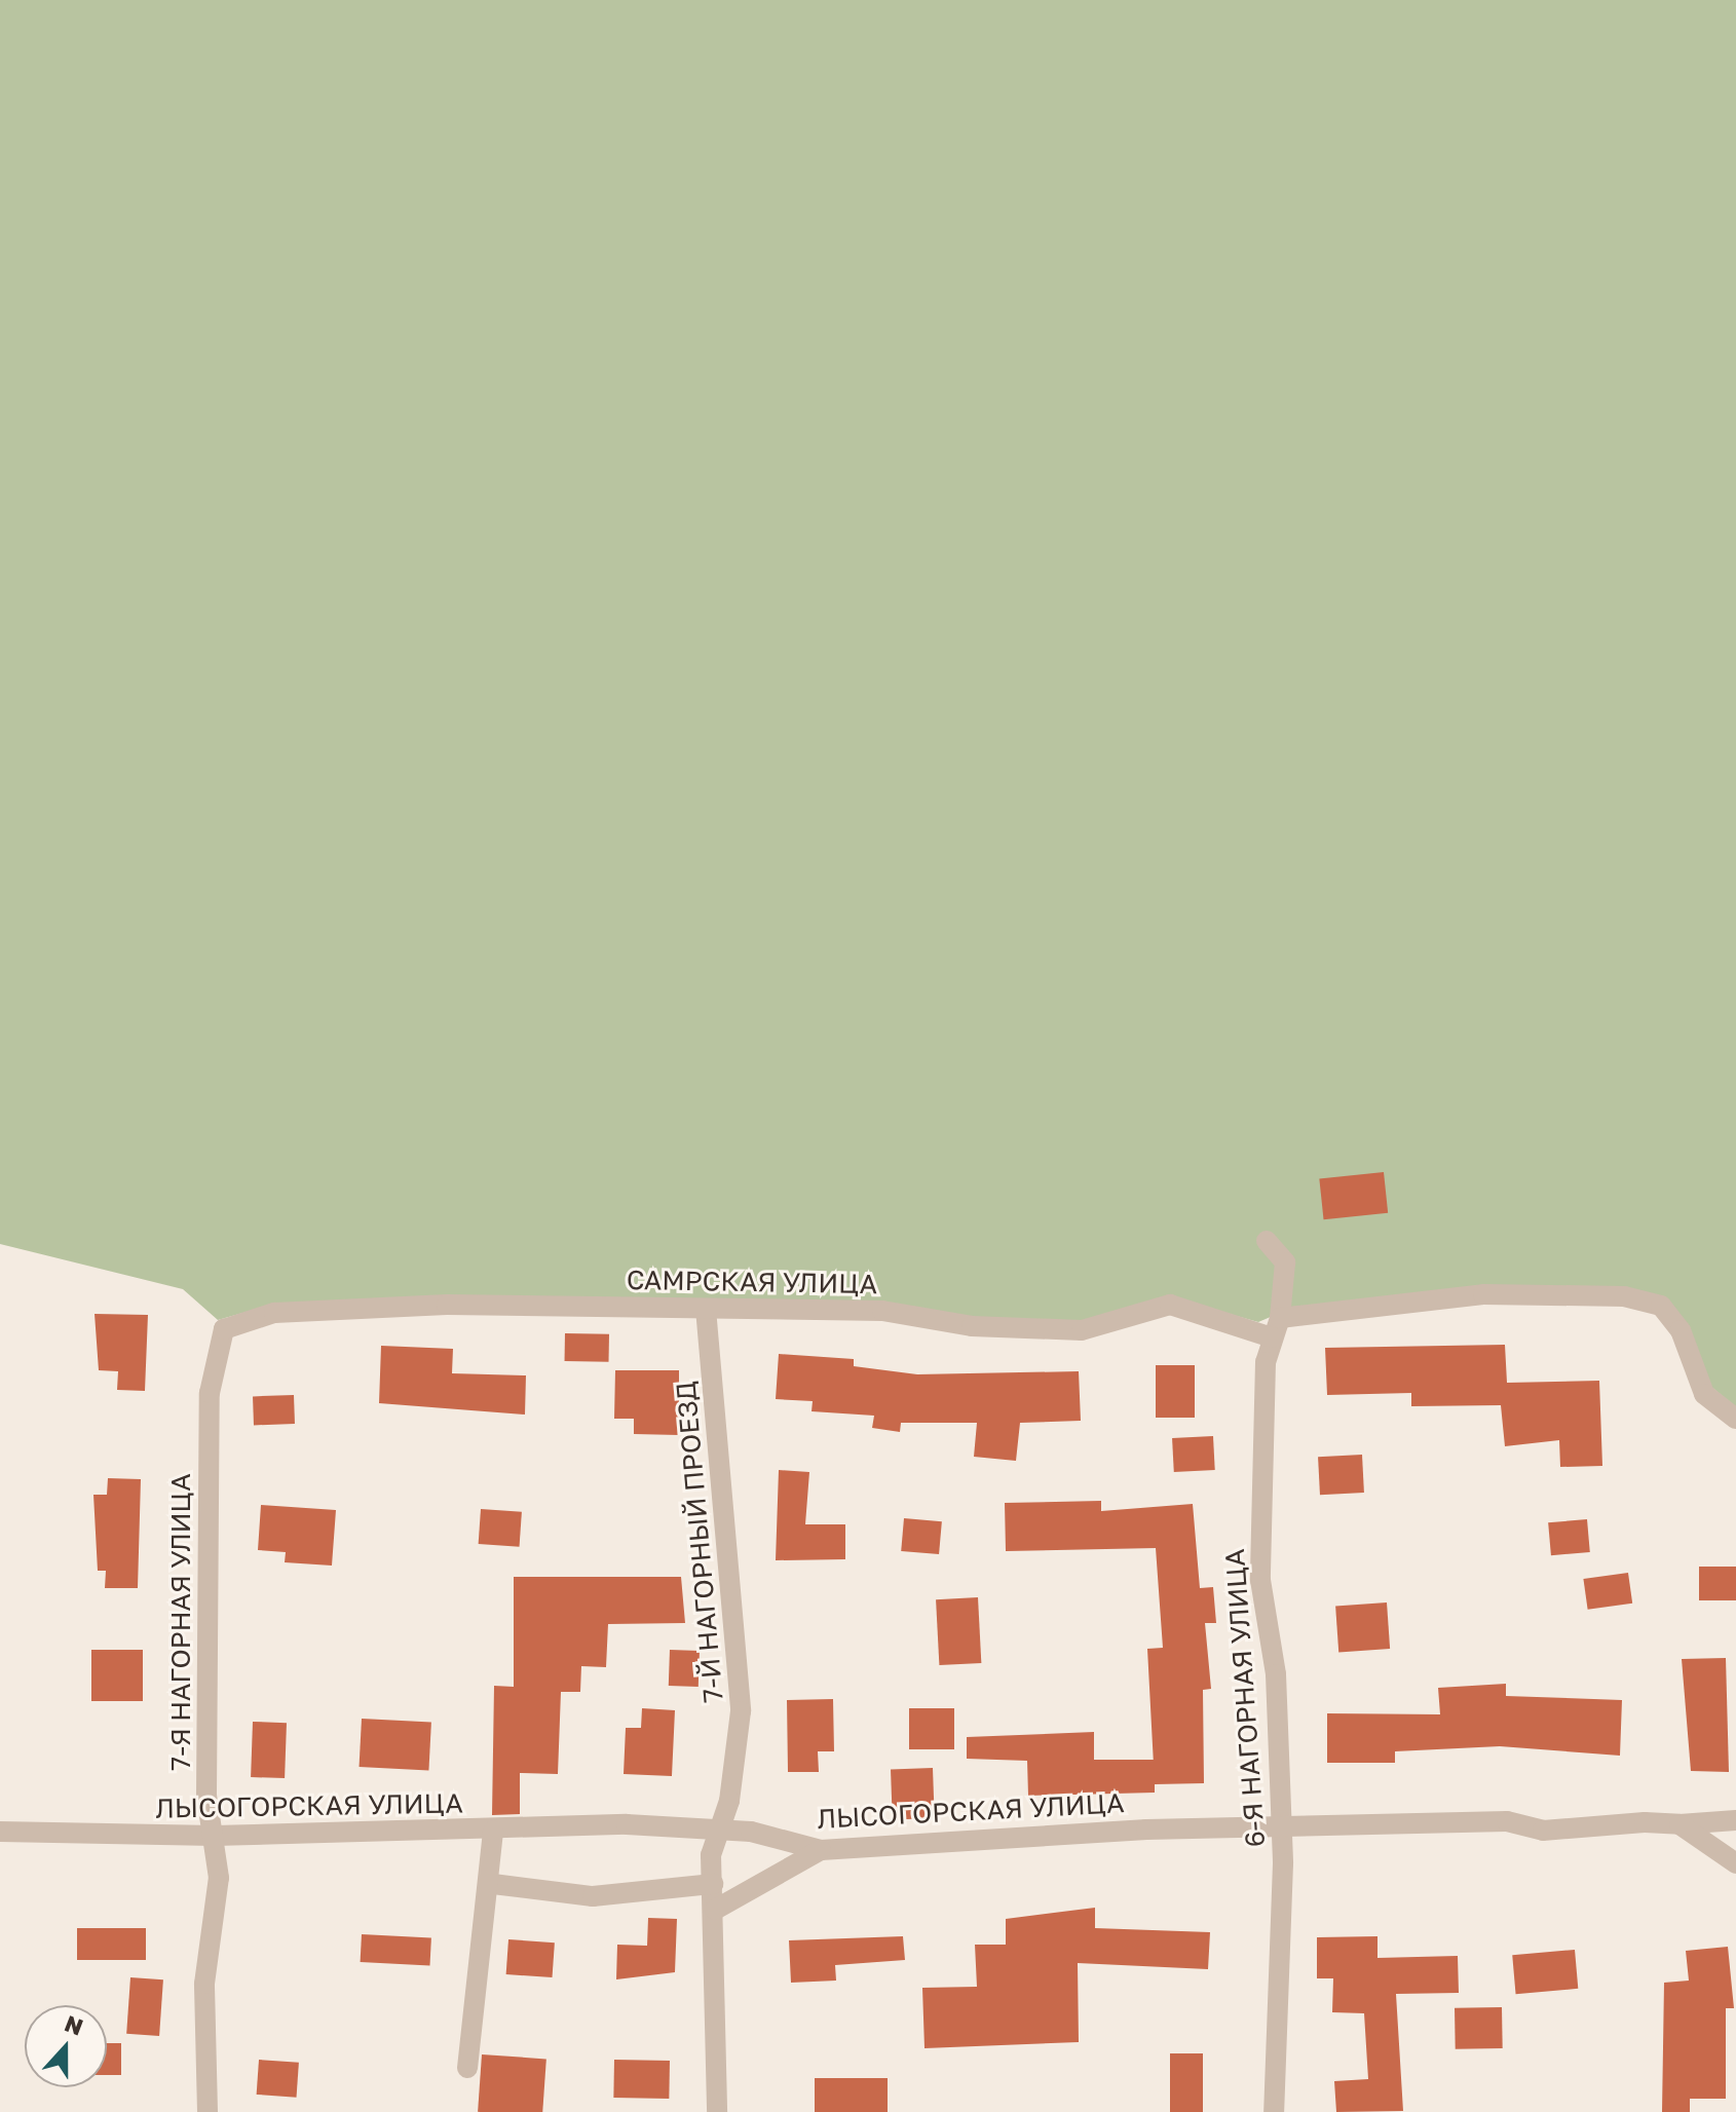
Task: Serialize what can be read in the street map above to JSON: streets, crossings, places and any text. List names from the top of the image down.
{
  "streets": {
    "street": [
      "САМРСКАЯ УЛИЦА",
      "7-Й НАГОРНЫЙ ПРОЕЗД",
      "7-Я НАГОРНАЯ УЛИЦА",
      "6-Я НАГОРНАЯ УЛИЦА",
      "ЛЫСОГОРСКАЯ УЛИЦА"
    ]
  },
  "crossings": [
    ["САМРСКАЯ УЛИЦА", "7-Й НАГОРНЫЙ ПРОЕЗД"],
    ["САМРСКАЯ УЛИЦА", "7-Я НАГОРНАЯ УЛИЦА"],
    ["САМРСКАЯ УЛИЦА", "6-Я НАГОРНАЯ УЛИЦА"],
    ["7-Й НАГОРНЫЙ ПРОЕЗД", "ЛЫСОГОРСКАЯ УЛИЦА"],
    ["7-Я НАГОРНАЯ УЛИЦА", "ЛЫСОГОРСКАЯ УЛИЦА"],
    ["6-Я НАГОРНАЯ УЛИЦА", "ЛЫСОГОРСКАЯ УЛИЦА"]
  ],
  "north": "top"
}
